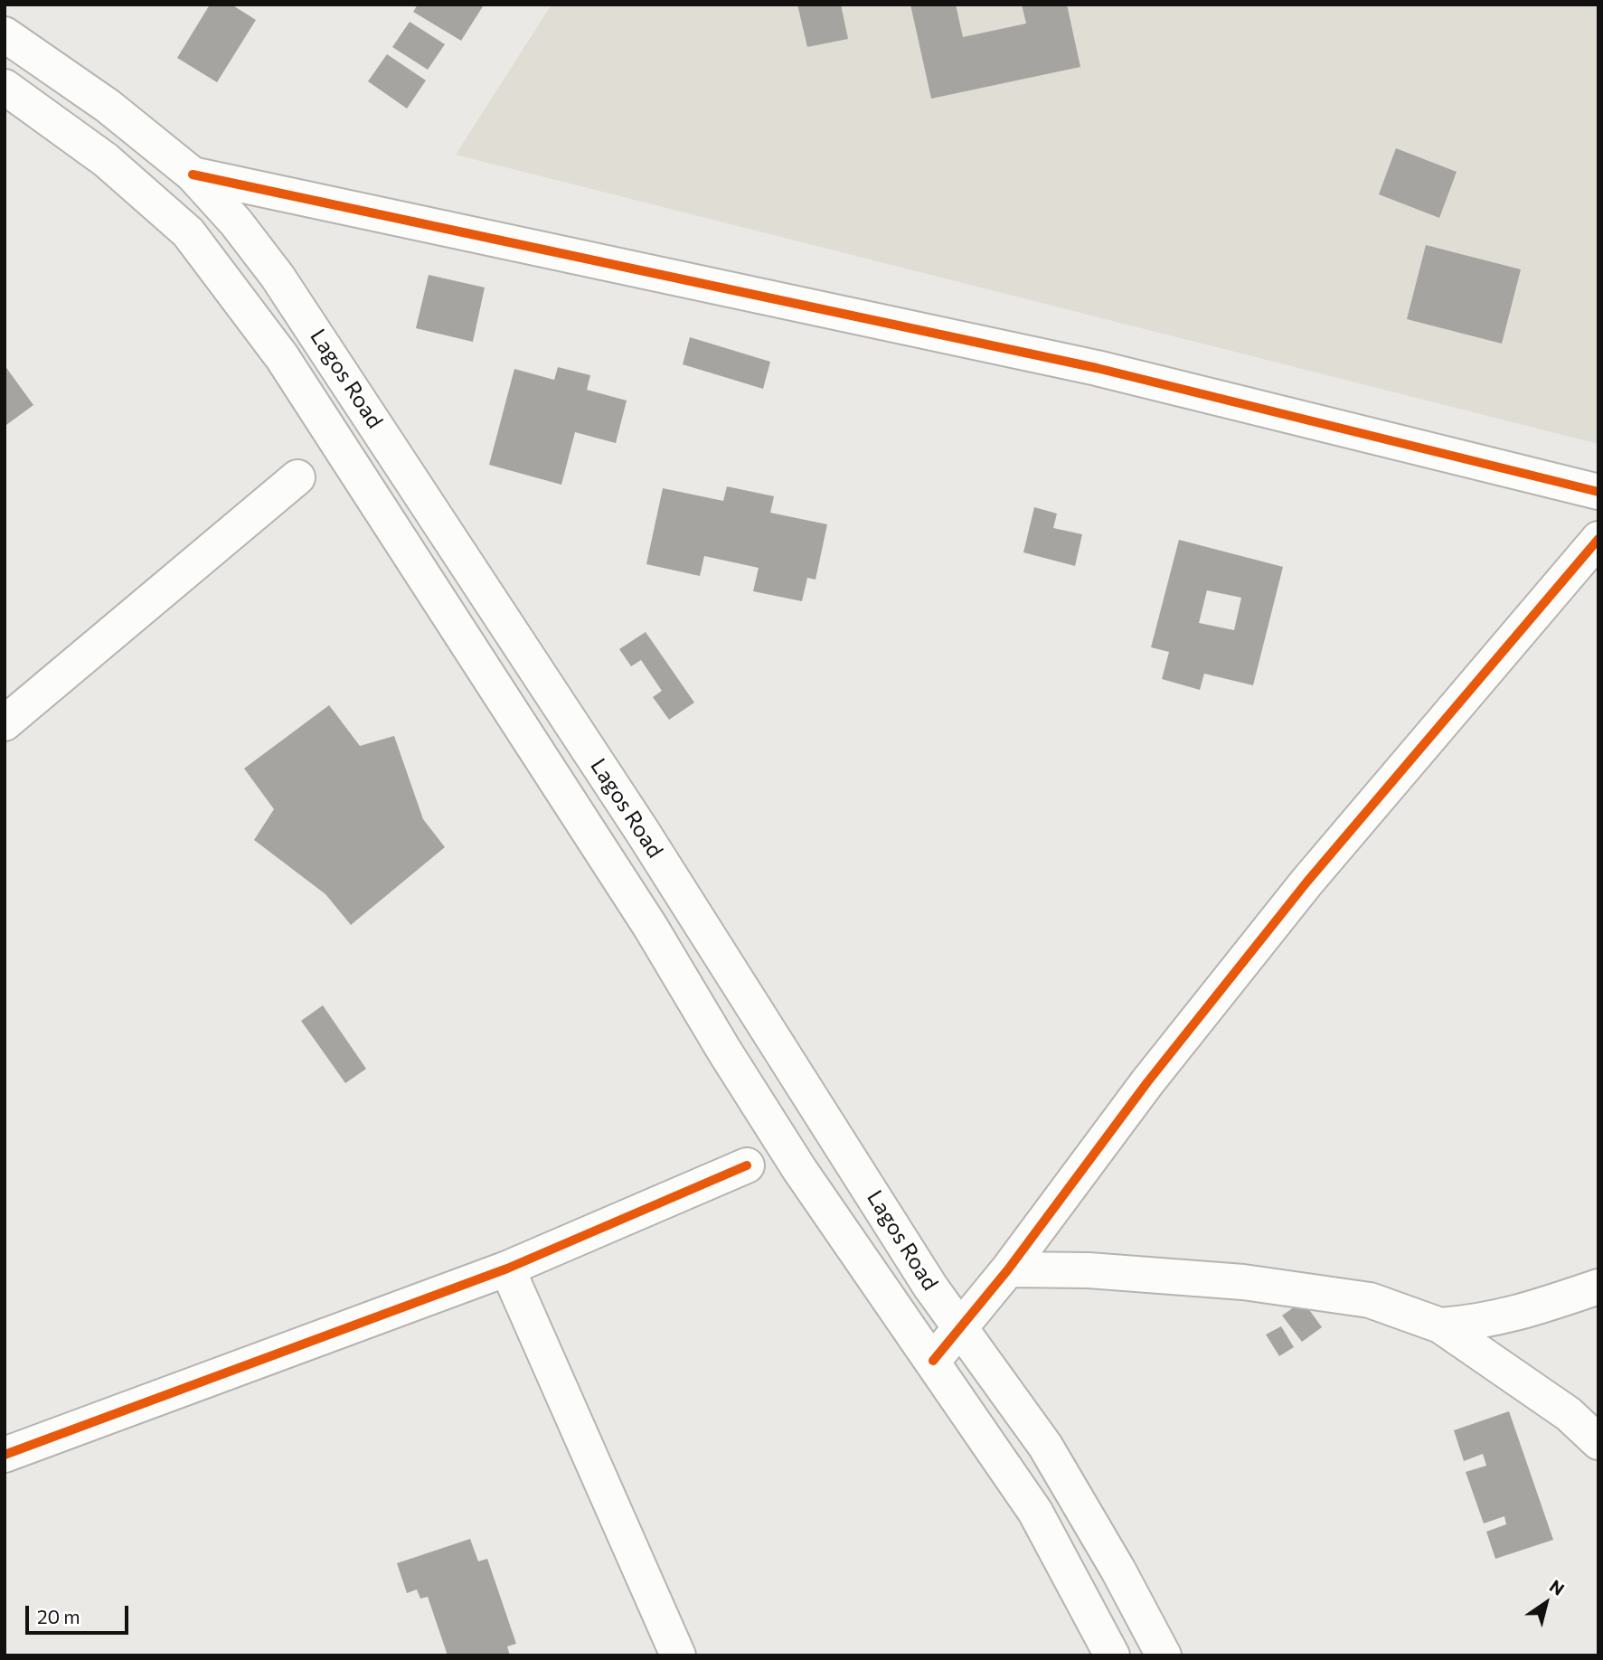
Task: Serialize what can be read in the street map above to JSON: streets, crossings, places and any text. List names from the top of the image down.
{
  "streets": {
    "street": ["Lagos Road"]
  },
  "scale_bar": "20 m",
  "north": "top right"
}
